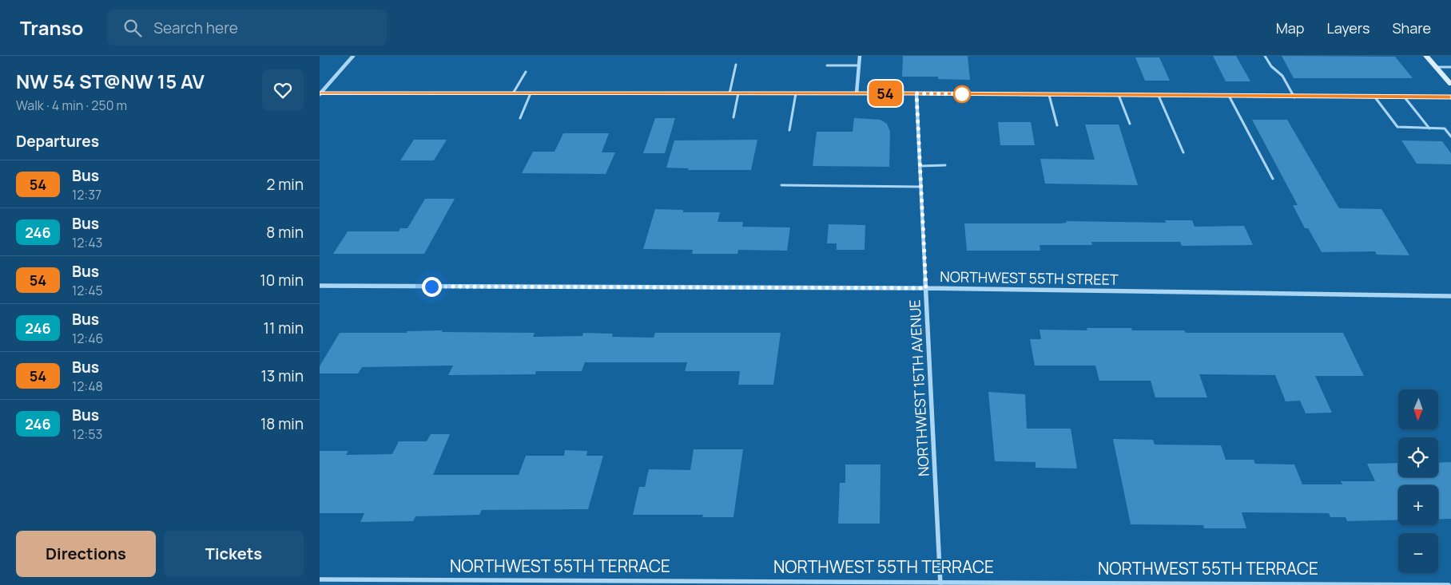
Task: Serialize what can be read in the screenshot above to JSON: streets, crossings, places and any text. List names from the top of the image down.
{
  "streets": {
    "street": ["NORTHWEST 55TH STREET", "NORTHWEST 15TH AVENUE", "NORTHWEST 55TH TERRACE"]
  },
  "crossings": [
    ["NORTHWEST 55TH STREET", "NORTHWEST 15TH AVENUE"],
    ["NORTHWEST 15TH AVENUE", "NORTHWEST 55TH TERRACE"]
  ],
  "lines": ["bus line 54"],
  "north": "bottom",
  "page": {
    "header": "Transo",
    "search": "Search here",
    "nav": ["Map", "Layers", "Share"],
    "heading": [
      ["NW 54 ST@NW 15 AV", "Walk · 4 min · 250 m"],
      "Departures"
    ],
    "on_map": "54",
    "list": [
      {
        "mark": "54",
        "name": "Bus",
        "note": "12:37",
        "value": "2 min"
      },
      {
        "mark": "246",
        "name": "Bus",
        "note": "12:43",
        "value": "8 min"
      },
      {
        "mark": "54",
        "name": "Bus",
        "note": "12:45",
        "value": "10 min"
      },
      {
        "mark": "246",
        "name": "Bus",
        "note": "12:46",
        "value": "11 min"
      },
      {
        "mark": "54",
        "name": "Bus",
        "note": "12:48",
        "value": "13 min"
      },
      {
        "mark": "246",
        "name": "Bus",
        "note": "12:53",
        "value": "18 min"
      }
    ],
    "map_buttons": ["+", "−"],
    "buttons": ["Directions", "Tickets"]
  }
}
